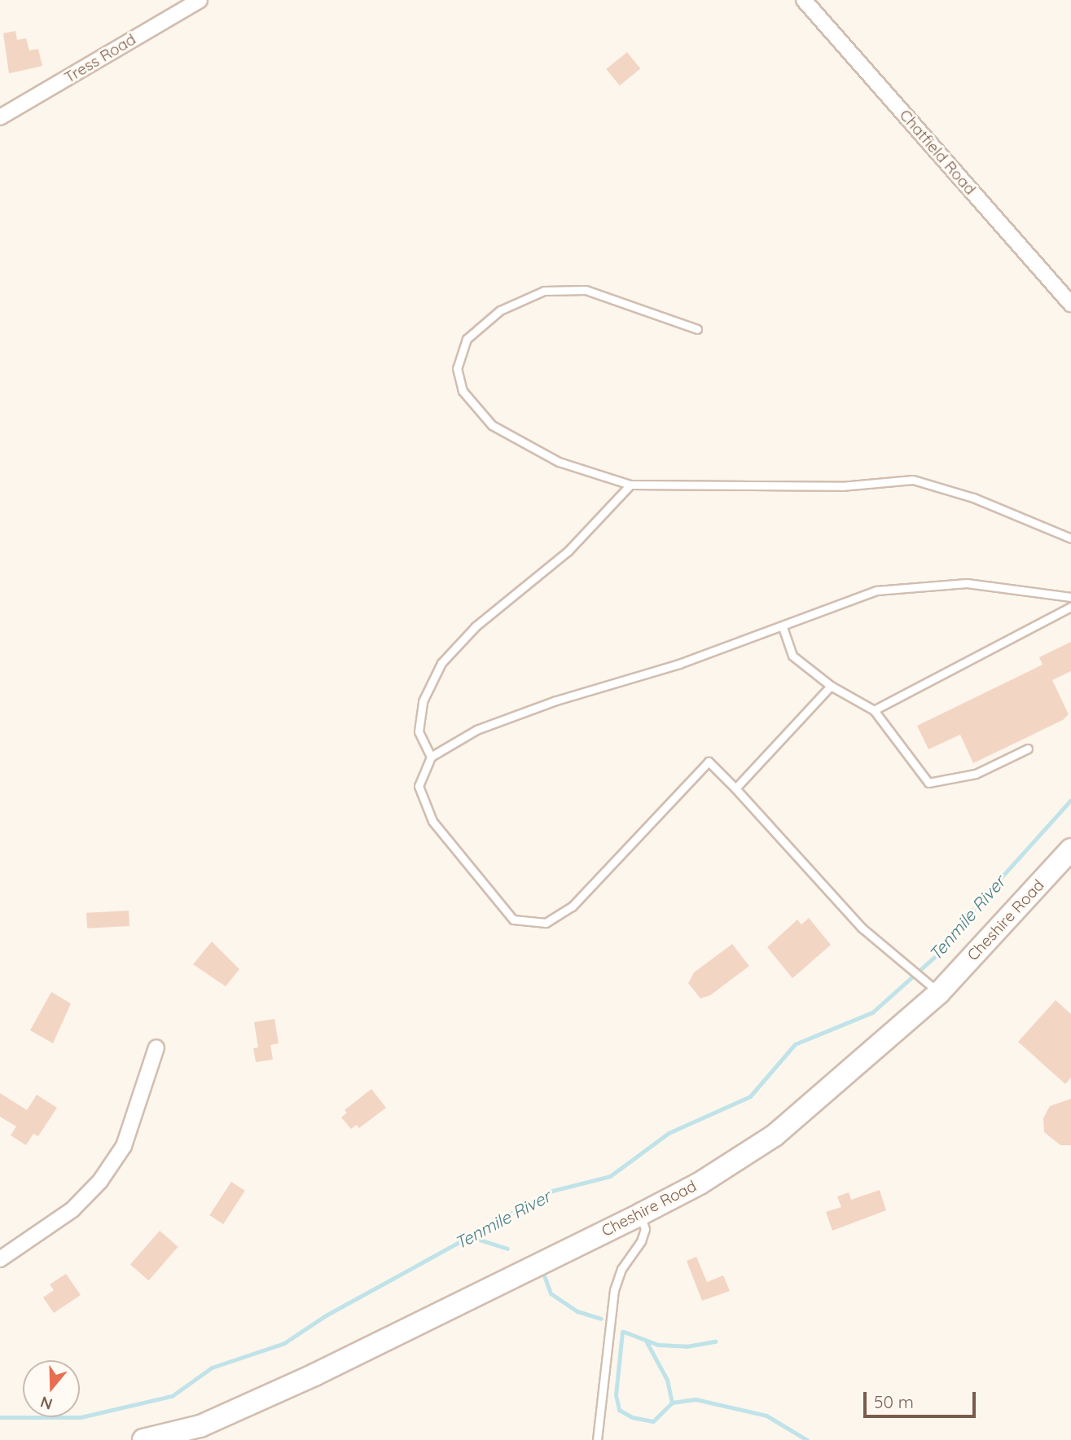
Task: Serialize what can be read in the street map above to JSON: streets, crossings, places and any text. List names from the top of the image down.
{
  "streets": {
    "main road": ["Cheshire Road"],
    "street": ["Tress Road", "Chatfield Road"]
  },
  "water": ["Tenmile River"],
  "scale_bar": "50 m",
  "north": "bottom"
}
